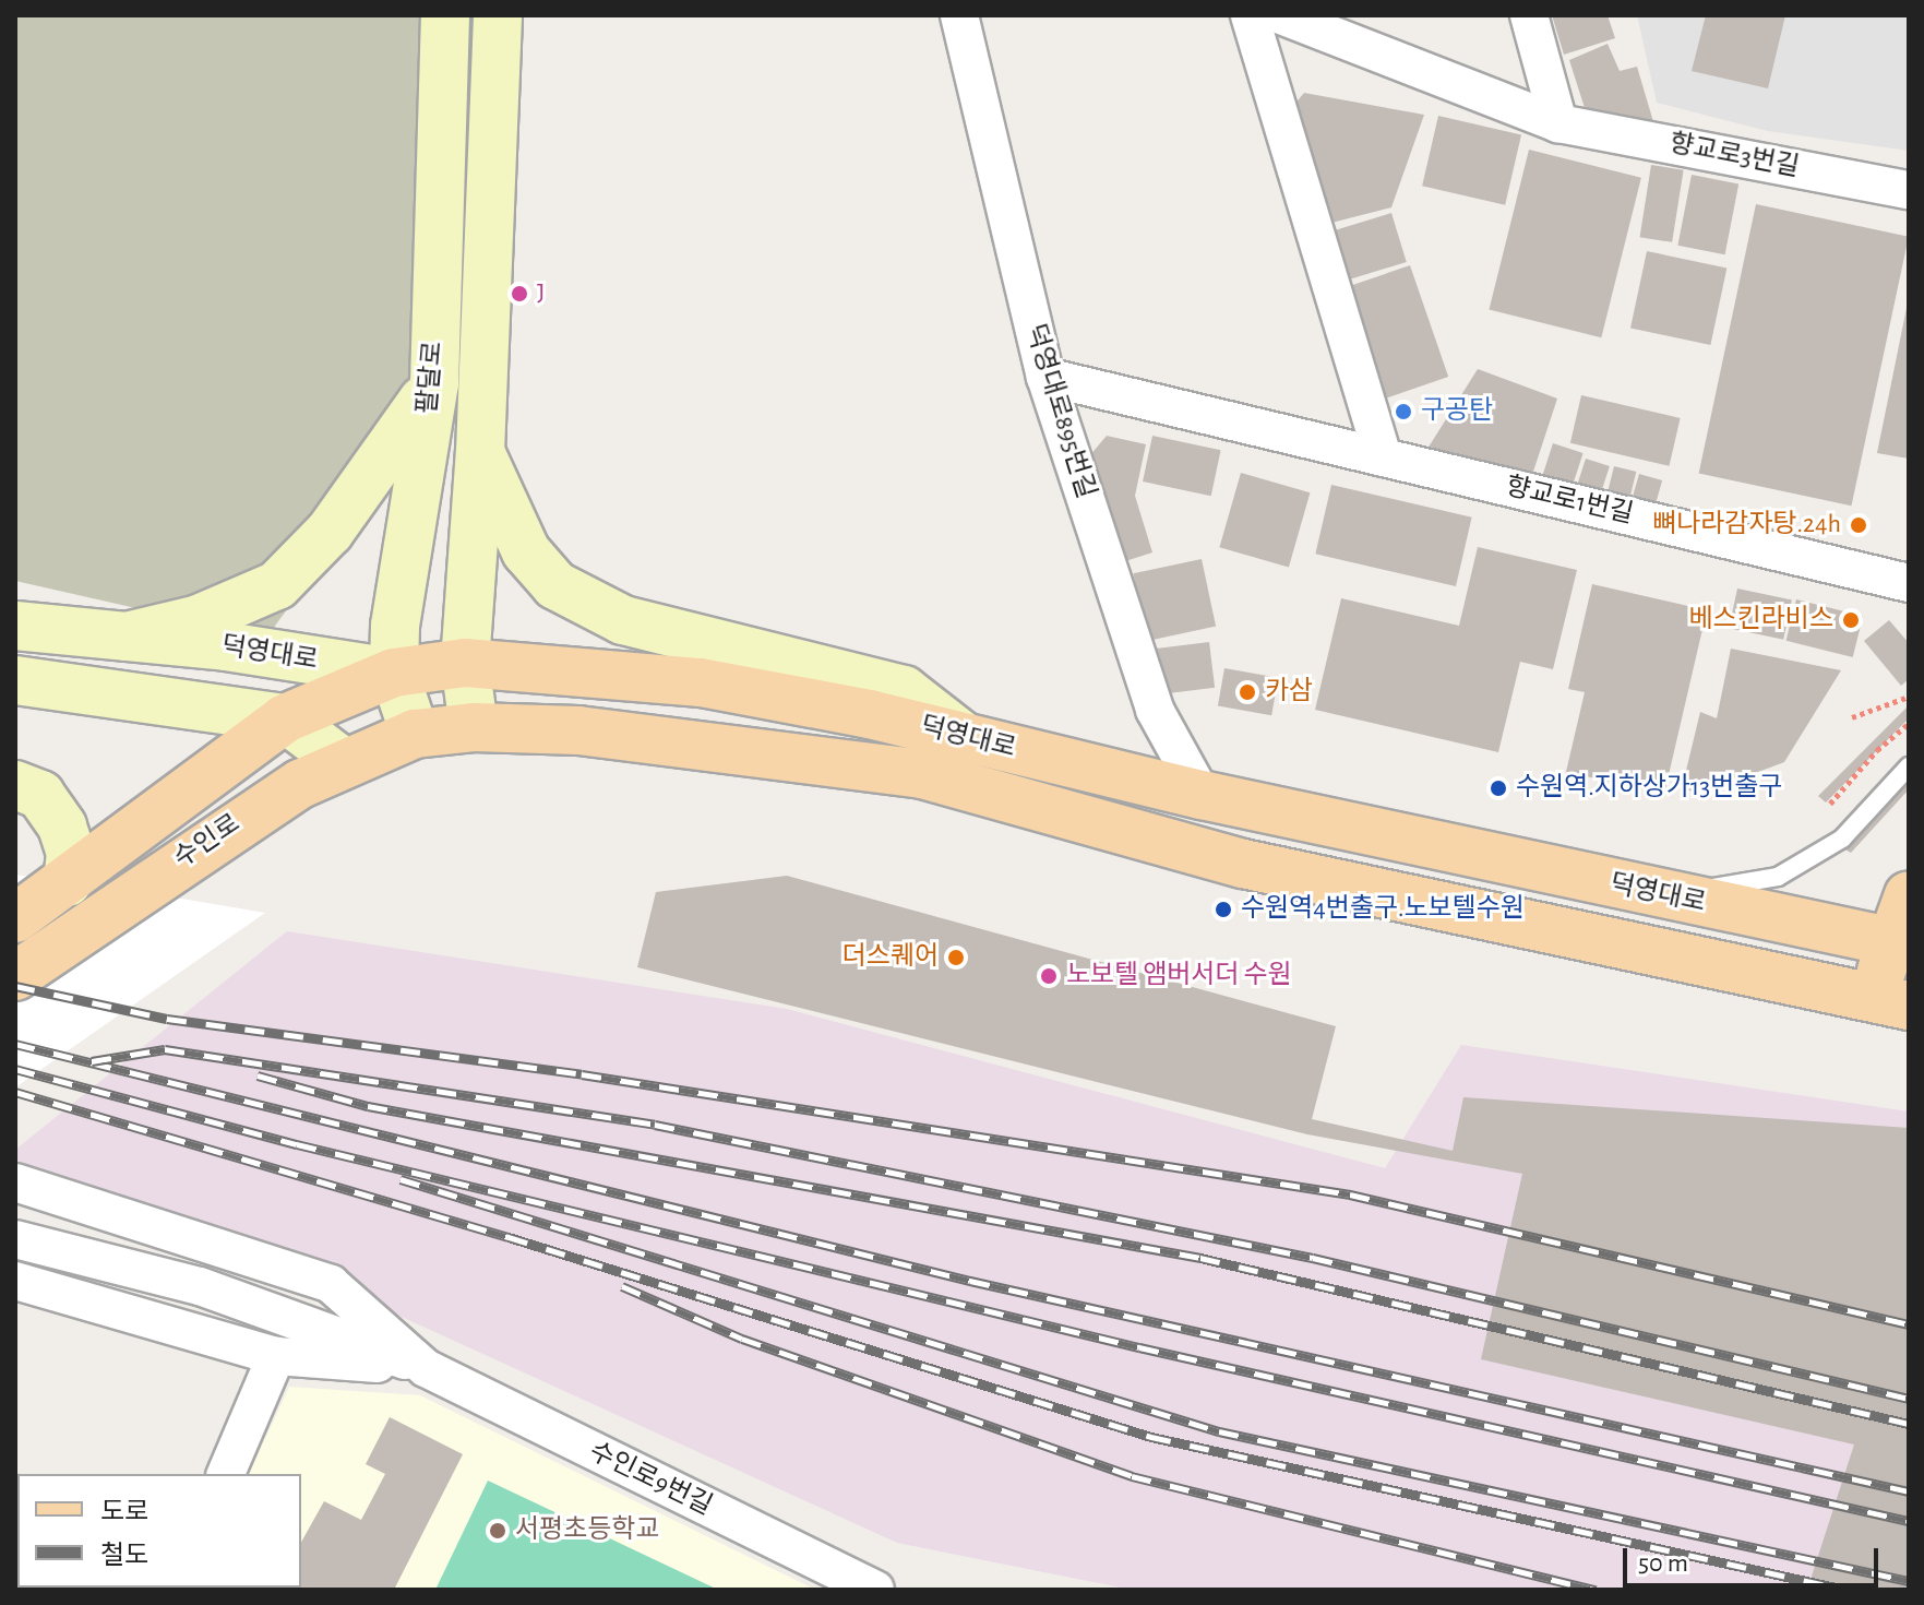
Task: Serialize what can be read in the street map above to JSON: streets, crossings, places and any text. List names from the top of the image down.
{
  "streets": {
    "main road": ["팔달로", "덕영대로", "수인로"],
    "street": [
      "향교로3번길",
      "덕영대로895번길",
      "향교로1번길",
      "수인로9번길"
    ]
  },
  "crossings": [
    ["팔달로", "덕영대로"],
    ["팔달로", "수인로"],
    ["덕영대로895번길", "향교로1번길"],
    ["덕영대로895번길", "덕영대로"],
    ["덕영대로", "수인로"]
  ],
  "places": [
    "J",
    "구공탄",
    "뼈나라감자탕.24h",
    "베스킨라비스",
    "카삼",
    "수원역.지하상가13번출구",
    "수원역4번출구.노보텔수원",
    "더스퀘어",
    "노보텔 앰버서더 수원",
    "서평초등학교"
  ],
  "legend": ["도로", "철도"],
  "scale_bar": "50 m"
}
